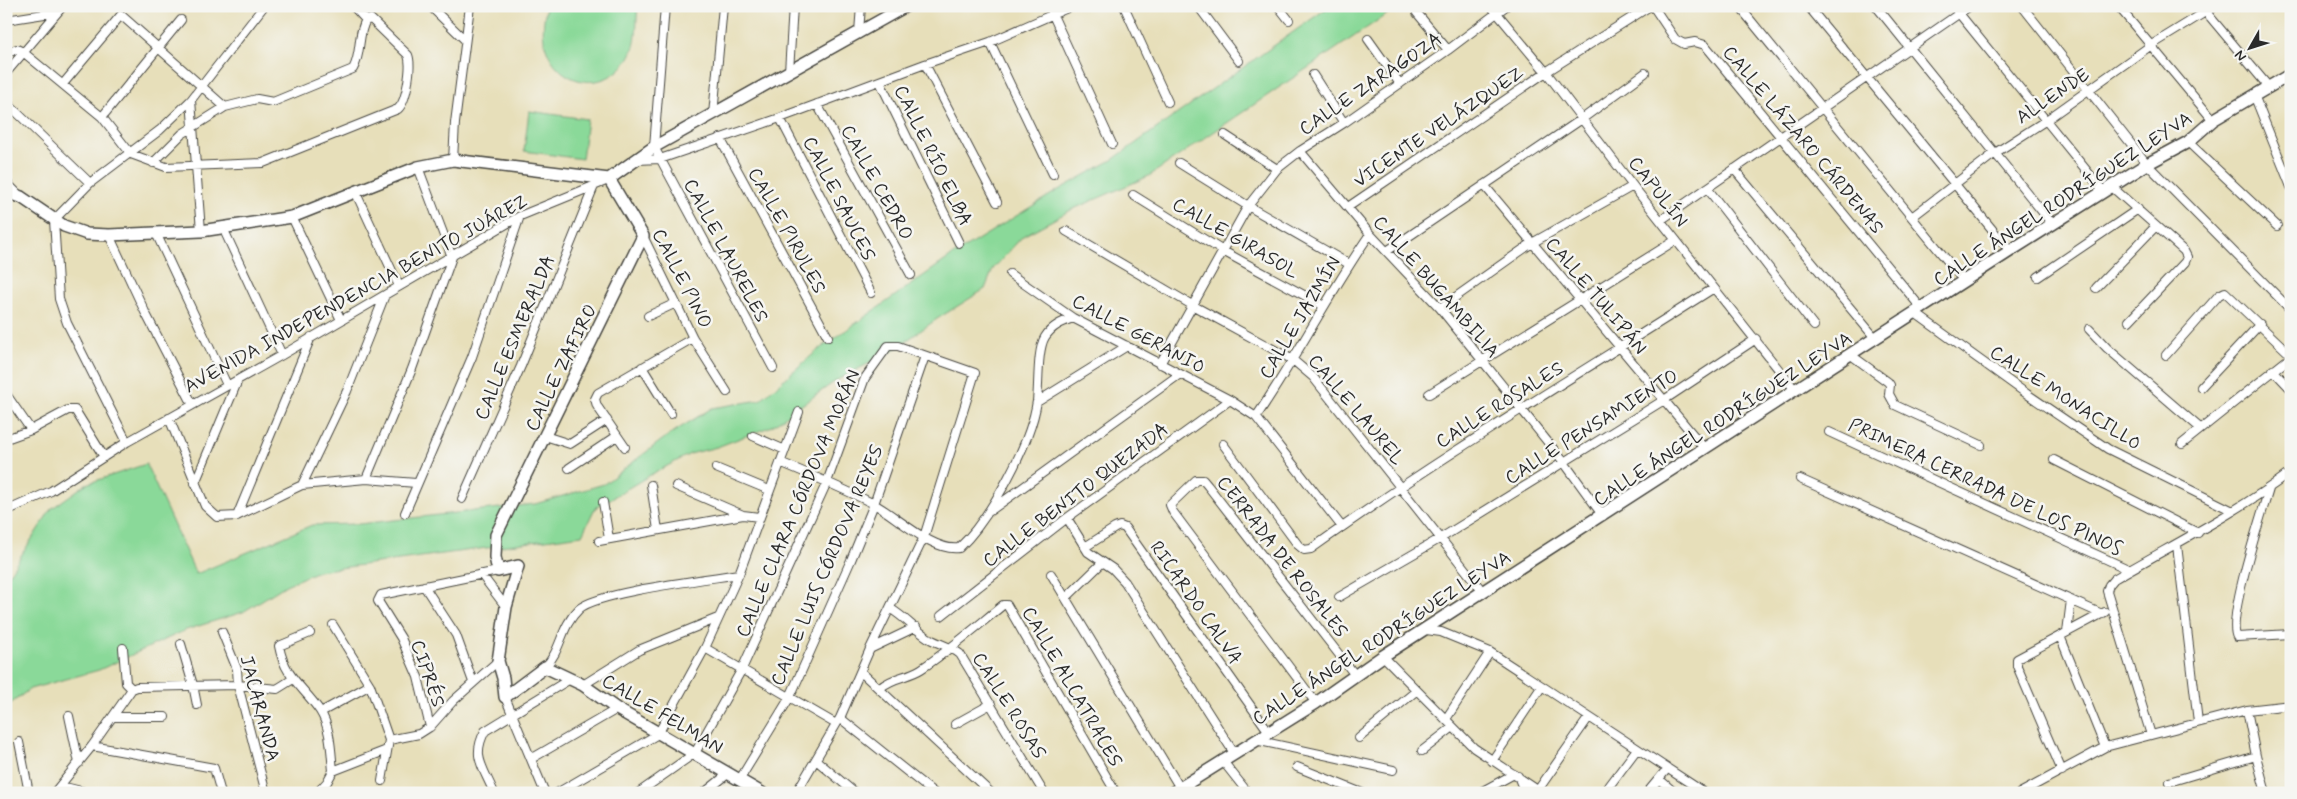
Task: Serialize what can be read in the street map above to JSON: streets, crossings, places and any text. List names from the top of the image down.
{
  "streets": {
    "street": [
      "CALLE ZARAGOZA",
      "ALLENDE",
      "VICENTE VELÁZQUEZ",
      "CALLE LÁZARO CÁRDENAS",
      "CALLE RÍO ELBA",
      "CALLE CEDRO",
      "CAPULÍN",
      "CALLE SAUCES",
      "CALLE ÁNGEL RODRÍGUEZ LEYVA",
      "CALLE PIRULES",
      "CALLE GIRASOL",
      "CALLE LAURELES",
      "CALLE PINO",
      "CALLE BUGAMBILIA",
      "AVENIDA INDEPENDENCIA BENITO JUÁREZ",
      "CALLE TULIPÁN",
      "CALLE JAZMÍN",
      "CALLE GERANIO",
      "CALLE ESMERALDA",
      "CALLE ZAFIRO",
      "CALLE MONACILLO",
      "CALLE ROSALES",
      "CALLE LAUREL",
      "CALLE PENSAMIENTO",
      "PRIMERA CERRADA DE LOS PINOS",
      "CALLE BENITO QUEZADA",
      "CALLE CLARA CÓRDOVA MORÁN",
      "CERRADA DE ROSALES",
      "CALLE LUIS CÓRDOVA REYES",
      "RICARDO CALVA",
      "CIPRÉS",
      "CALLE ALCATRACES",
      "CALLE ROSAS",
      "JACARANDA",
      "CALLE FELMAN"
    ]
  },
  "crossings": [
    ["CALLE ZARAGOZA", "CAPULÍN"],
    ["CALLE ZARAGOZA", "CALLE GIRASOL"],
    ["CALLE ZARAGOZA", "CALLE BUGAMBILIA"],
    ["CALLE ZARAGOZA", "CALLE GERANIO"],
    ["CALLE ZARAGOZA", "CALLE LAUREL"],
    ["VICENTE VELÁZQUEZ", "CAPULÍN"],
    ["VICENTE VELÁZQUEZ", "CALLE BUGAMBILIA"],
    ["CALLE LÁZARO CÁRDENAS", "CALLE ÁNGEL RODRÍGUEZ LEYVA"],
    ["CALLE LÁZARO CÁRDENAS", "CALLE MONACILLO"],
    ["CAPULÍN", "CALLE ÁNGEL RODRÍGUEZ LEYVA"],
    ["CAPULÍN", "CALLE ROSALES"],
    ["CAPULÍN", "CALLE PENSAMIENTO"],
    ["CALLE ÁNGEL RODRÍGUEZ LEYVA", "CALLE BUGAMBILIA"],
    ["CALLE ÁNGEL RODRÍGUEZ LEYVA", "CALLE TULIPÁN"],
    ["CALLE ÁNGEL RODRÍGUEZ LEYVA", "CALLE MONACILLO"],
    ["CALLE ÁNGEL RODRÍGUEZ LEYVA", "CALLE LAUREL"],
    ["CALLE ÁNGEL RODRÍGUEZ LEYVA", "CERRADA DE ROSALES"],
    ["CALLE ÁNGEL RODRÍGUEZ LEYVA", "RICARDO CALVA"],
    ["CALLE GIRASOL", "CALLE JAZMÍN"],
    ["CALLE LAURELES", "AVENIDA INDEPENDENCIA BENITO JUÁREZ"],
    ["CALLE PINO", "AVENIDA INDEPENDENCIA BENITO JUÁREZ"],
    ["CALLE PINO", "CALLE ZAFIRO"],
    ["CALLE BUGAMBILIA", "CALLE JAZMÍN"],
    ["CALLE BUGAMBILIA", "CALLE ROSALES"],
    ["CALLE BUGAMBILIA", "CALLE PENSAMIENTO"],
    ["AVENIDA INDEPENDENCIA BENITO JUÁREZ", "CALLE ESMERALDA"],
    ["CALLE TULIPÁN", "CALLE ROSALES"],
    ["CALLE TULIPÁN", "CALLE PENSAMIENTO"],
    ["CALLE JAZMÍN", "CALLE GERANIO"],
    ["CALLE JAZMÍN", "CALLE LAUREL"],
    ["CALLE GERANIO", "CALLE ROSALES"],
    ["CALLE GERANIO", "CALLE BENITO QUEZADA"],
    ["CALLE ROSALES", "CALLE LAUREL"],
    ["CALLE LAUREL", "CALLE PENSAMIENTO"],
    ["CALLE CLARA CÓRDOVA MORÁN", "CALLE LUIS CÓRDOVA REYES"],
    ["CALLE CLARA CÓRDOVA MORÁN", "CALLE FELMAN"],
    ["CALLE LUIS CÓRDOVA REYES", "CALLE FELMAN"],
    ["CALLE ALCATRACES", "CALLE ROSAS"]
  ],
  "north": "bottom left"
}
